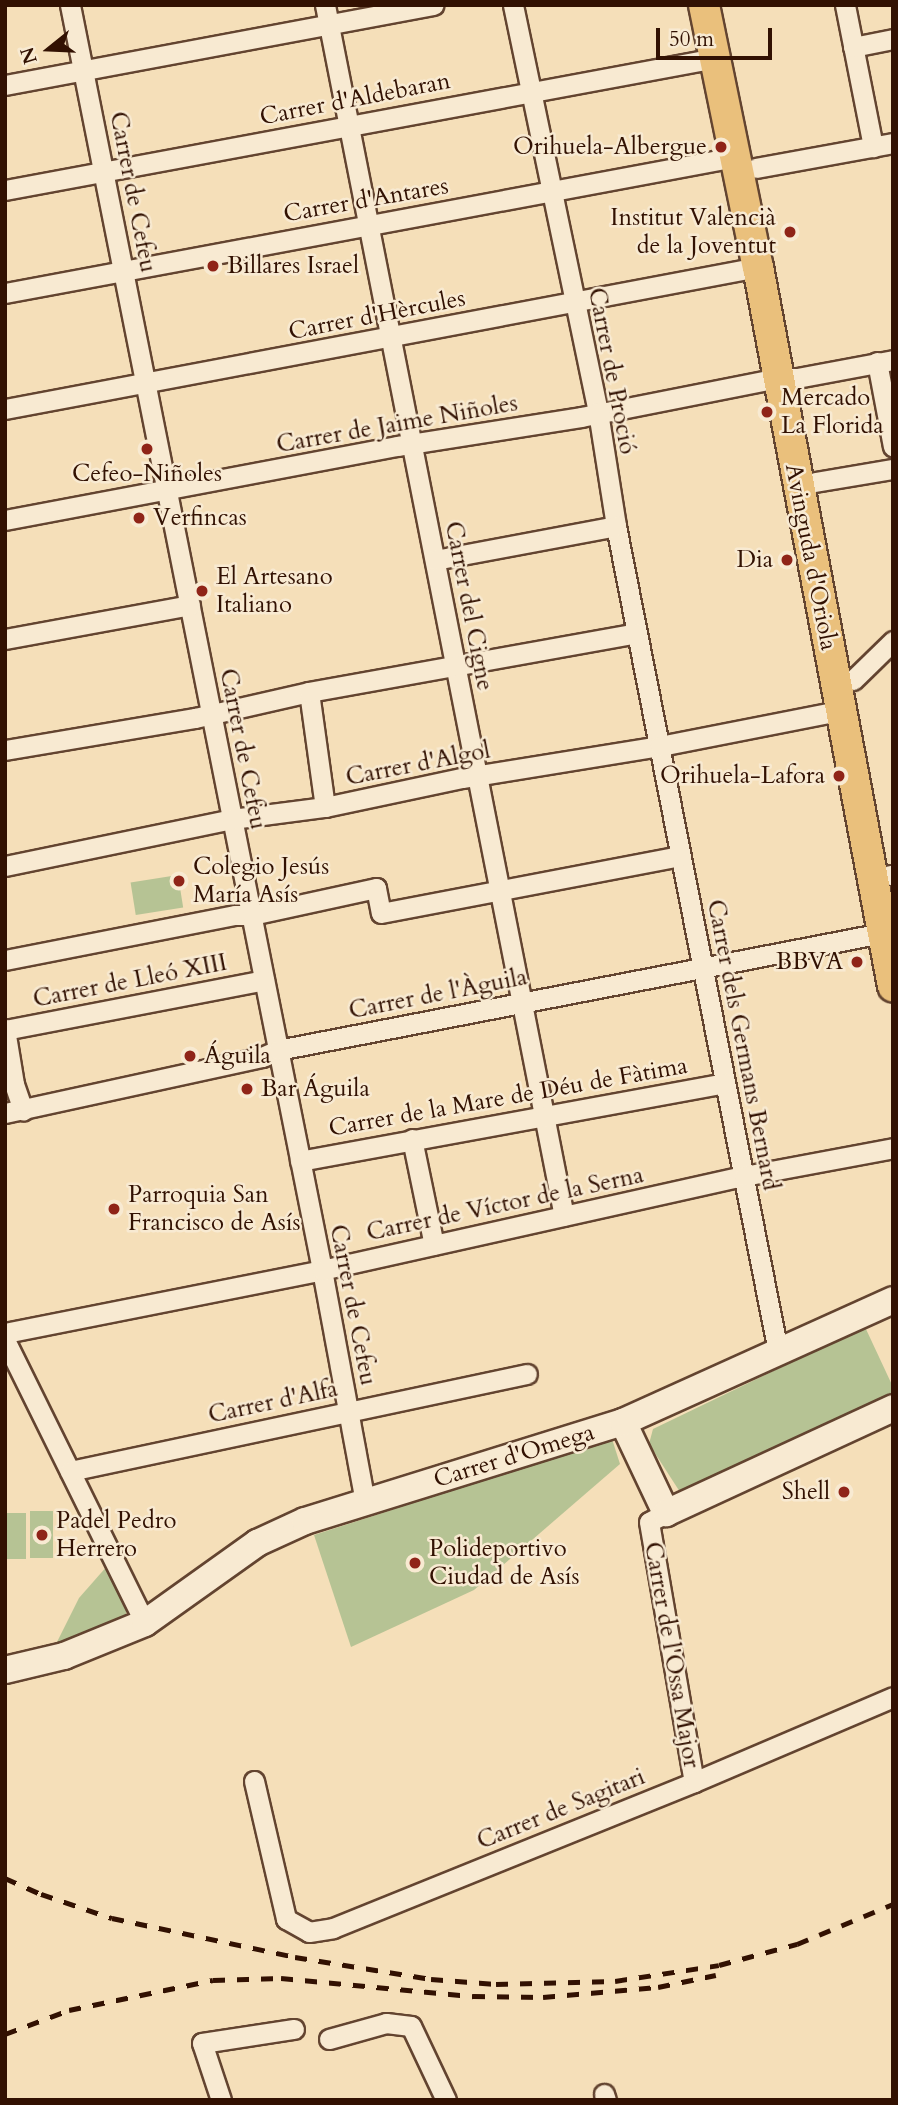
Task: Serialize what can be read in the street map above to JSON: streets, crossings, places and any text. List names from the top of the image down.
{
  "streets": {
    "main road": ["Avinguda d'Oriola"],
    "street": [
      "Carrer d'Aldebaran",
      "Carrer de Cefeu",
      "Carrer d'Antares",
      "Carrer d'Hèrcules",
      "Carrer de Proció",
      "Carrer de Jaime Niñoles",
      "Carrer del Cigne",
      "Carrer d'Algol",
      "Carrer de Lleó XIII",
      "Carrer de l'Àguila",
      "Carrer dels Germans Bernard",
      "Carrer de la Mare de Déu de Fàtima",
      "Carrer de Víctor de la Serna",
      "Carrer d'Alfa",
      "Carrer d'Omega",
      "Carrer de l'Ossa Major",
      "Carrer de Sagitari"
    ]
  },
  "crossings": [
    ["Carrer d'Aldebaran", "Carrer de Cefeu"],
    ["Carrer d'Aldebaran", "Carrer de Proció"],
    ["Carrer d'Aldebaran", "Avinguda d'Oriola"],
    ["Carrer d'Aldebaran", "Carrer del Cigne"],
    ["Carrer de Cefeu", "Carrer d'Antares"],
    ["Carrer de Cefeu", "Carrer d'Hèrcules"],
    ["Carrer de Cefeu", "Carrer de Jaime Niñoles"],
    ["Carrer de Cefeu", "Carrer d'Algol"],
    ["Carrer de Cefeu", "Carrer de Lleó XIII"],
    ["Carrer de Cefeu", "Carrer de l'Àguila"],
    ["Carrer de Cefeu", "Carrer de la Mare de Déu de Fàtima"],
    ["Carrer de Cefeu", "Carrer de Víctor de la Serna"],
    ["Carrer de Cefeu", "Carrer d'Alfa"],
    ["Carrer de Cefeu", "Carrer d'Omega"],
    ["Carrer d'Antares", "Carrer de Proció"],
    ["Carrer d'Antares", "Avinguda d'Oriola"],
    ["Carrer d'Antares", "Carrer del Cigne"],
    ["Carrer d'Hèrcules", "Carrer de Proció"],
    ["Carrer d'Hèrcules", "Avinguda d'Oriola"],
    ["Carrer d'Hèrcules", "Carrer del Cigne"],
    ["Carrer de Proció", "Carrer de Jaime Niñoles"],
    ["Carrer de Proció", "Carrer d'Algol"],
    ["Carrer de Proció", "Carrer dels Germans Bernard"],
    ["Carrer de Jaime Niñoles", "Avinguda d'Oriola"],
    ["Carrer de Jaime Niñoles", "Carrer del Cigne"],
    ["Avinguda d'Oriola", "Carrer d'Algol"],
    ["Avinguda d'Oriola", "Carrer de l'Àguila"],
    ["Carrer del Cigne", "Carrer d'Algol"],
    ["Carrer del Cigne", "Carrer de l'Àguila"],
    ["Carrer del Cigne", "Carrer de la Mare de Déu de Fàtima"],
    ["Carrer del Cigne", "Carrer de Víctor de la Serna"],
    ["Carrer d'Algol", "Carrer dels Germans Bernard"],
    ["Carrer de l'Àguila", "Carrer dels Germans Bernard"],
    ["Carrer dels Germans Bernard", "Carrer de la Mare de Déu de Fàtima"],
    ["Carrer dels Germans Bernard", "Carrer de Víctor de la Serna"],
    ["Carrer dels Germans Bernard", "Carrer d'Omega"],
    ["Carrer d'Omega", "Carrer de l'Ossa Major"],
    ["Carrer de l'Ossa Major", "Carrer de Sagitari"]
  ],
  "places": [
    "Orihuela-Albergue",
    "Institut Valencià de la Joventut",
    "Billares Israel",
    "Mercado La Florida",
    "Cefeo-Niñoles",
    "Verfincas",
    "Dia",
    "El Artesano Italiano",
    "Orihuela-Lafora",
    "Colegio Jesús María Asís",
    "BBVA",
    "Águila",
    "Bar Águila",
    "Parroquia San Francisco de Asís",
    "Shell",
    "Padel Pedro Herrero",
    "Polideportivo Ciudad de Asís"
  ],
  "scale_bar": "50 m",
  "north": "left"
}
